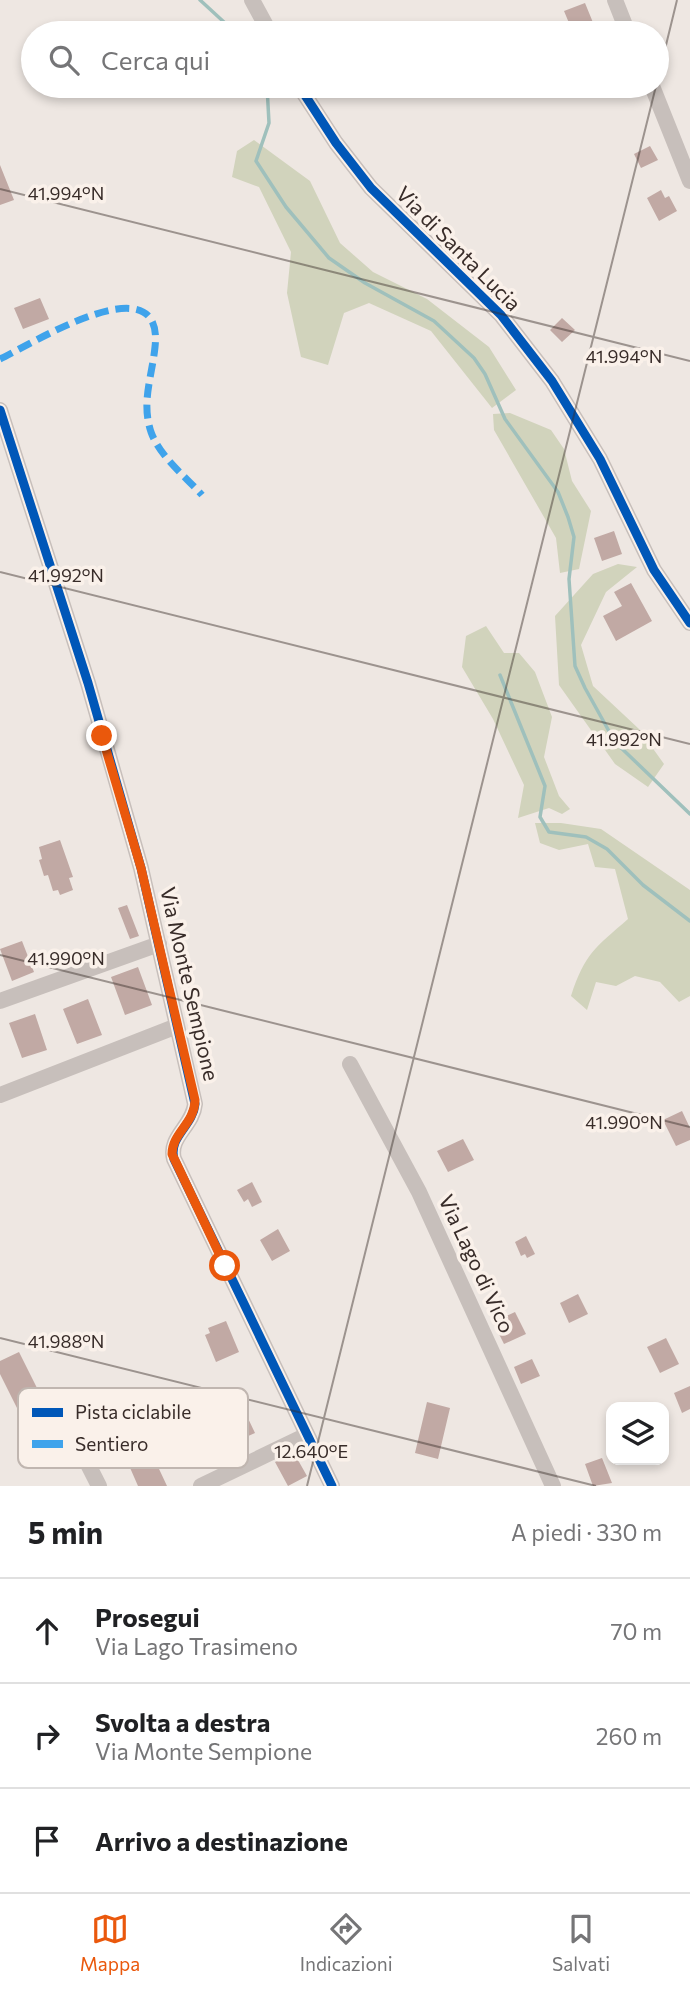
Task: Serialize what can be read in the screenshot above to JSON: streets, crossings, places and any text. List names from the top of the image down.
{
  "streets": {
    "street": ["Via di Santa Lucia", "Via Monte Sempione", "Via Lago di Vico"]
  },
  "legend": ["Pista ciclabile", "Sentiero"],
  "page": {
    "search": "Cerca qui",
    "heading": ["5 min", "A piedi · 330 m"],
    "list": [
      ["Prosegui", "Via Lago Trasimeno", "70 m"],
      ["Svolta a destra", "Via Monte Sempione", "260 m"],
      "Arrivo a destinazione"
    ],
    "nav": ["Mappa", "Indicazioni", "Salvati"]
  },
  "coordinates": [
    "41.994°N",
    "41.992°N",
    "41.990°N",
    "41.988°N",
    "12.640°E"
  ]
}
